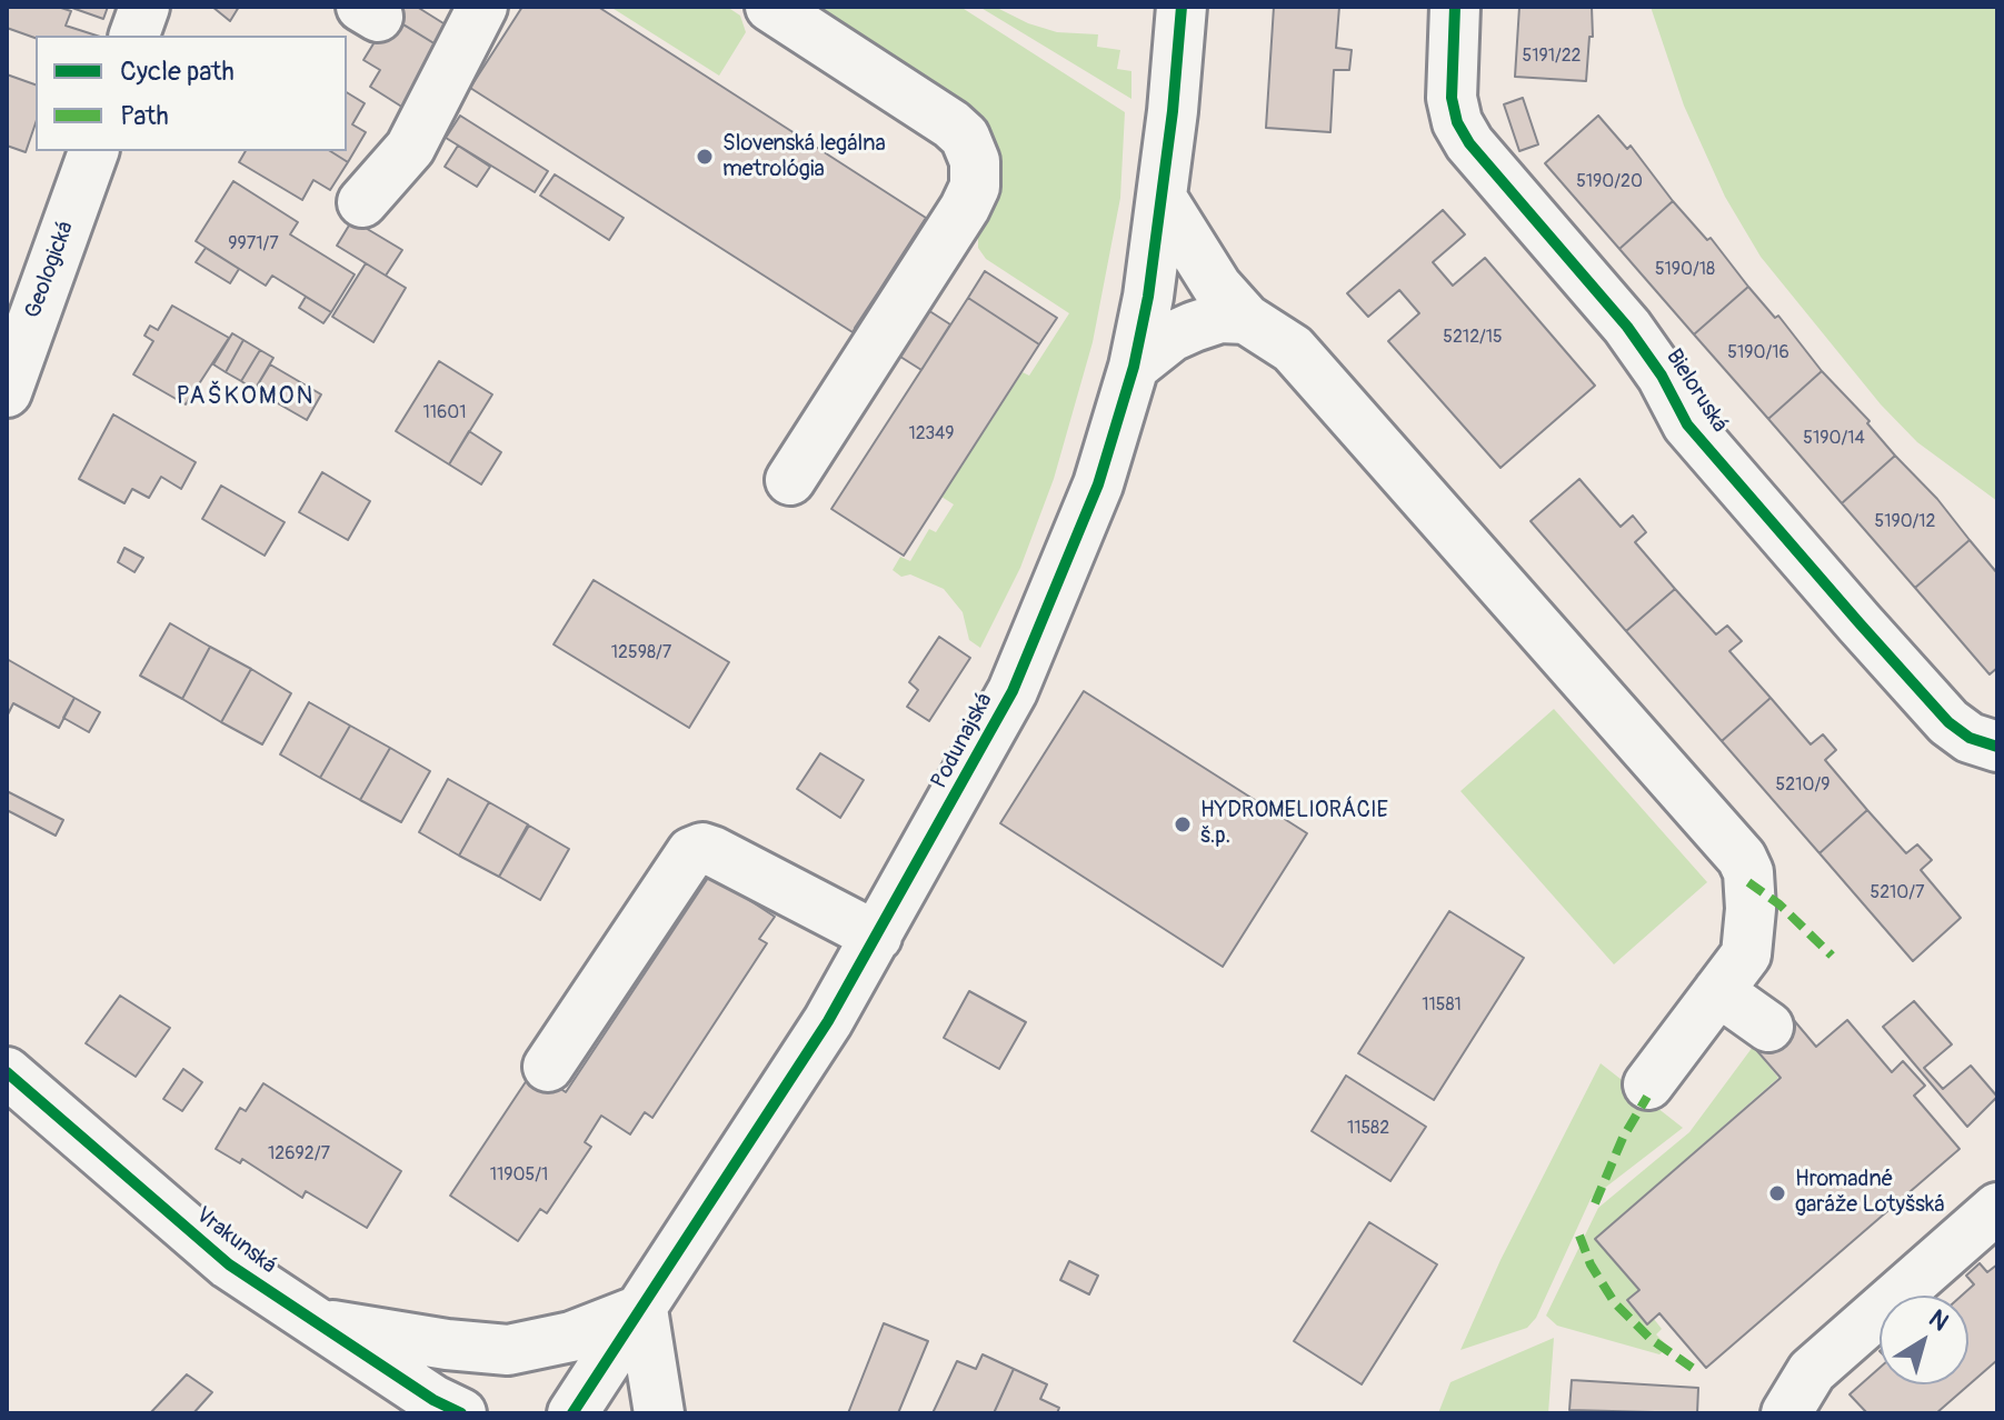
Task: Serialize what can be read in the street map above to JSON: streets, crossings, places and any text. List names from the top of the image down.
{
  "streets": {
    "street": [
      "Geologická",
      "Bieloruská",
      "Podunajská",
      "Vrakunská"
    ]
  },
  "districts": ["PAŠKOMON"],
  "places": ["Slovenská legálna metrológia", "HYDROMELIORÁCIE š.p.", "Hromadné garáže Lotyšská"],
  "house_numbers": [
    "5191/22",
    "5190/20",
    "9971/7",
    "5190/18",
    "5212/15",
    "5190/16",
    "11601",
    "12349",
    "5190/14",
    "5190/12",
    "12598/7",
    "5210/9",
    "5210/7",
    "11581",
    "11582",
    "12692/7",
    "11905/1"
  ],
  "legend": ["Cycle path", "Path"],
  "north": "top right"
}
